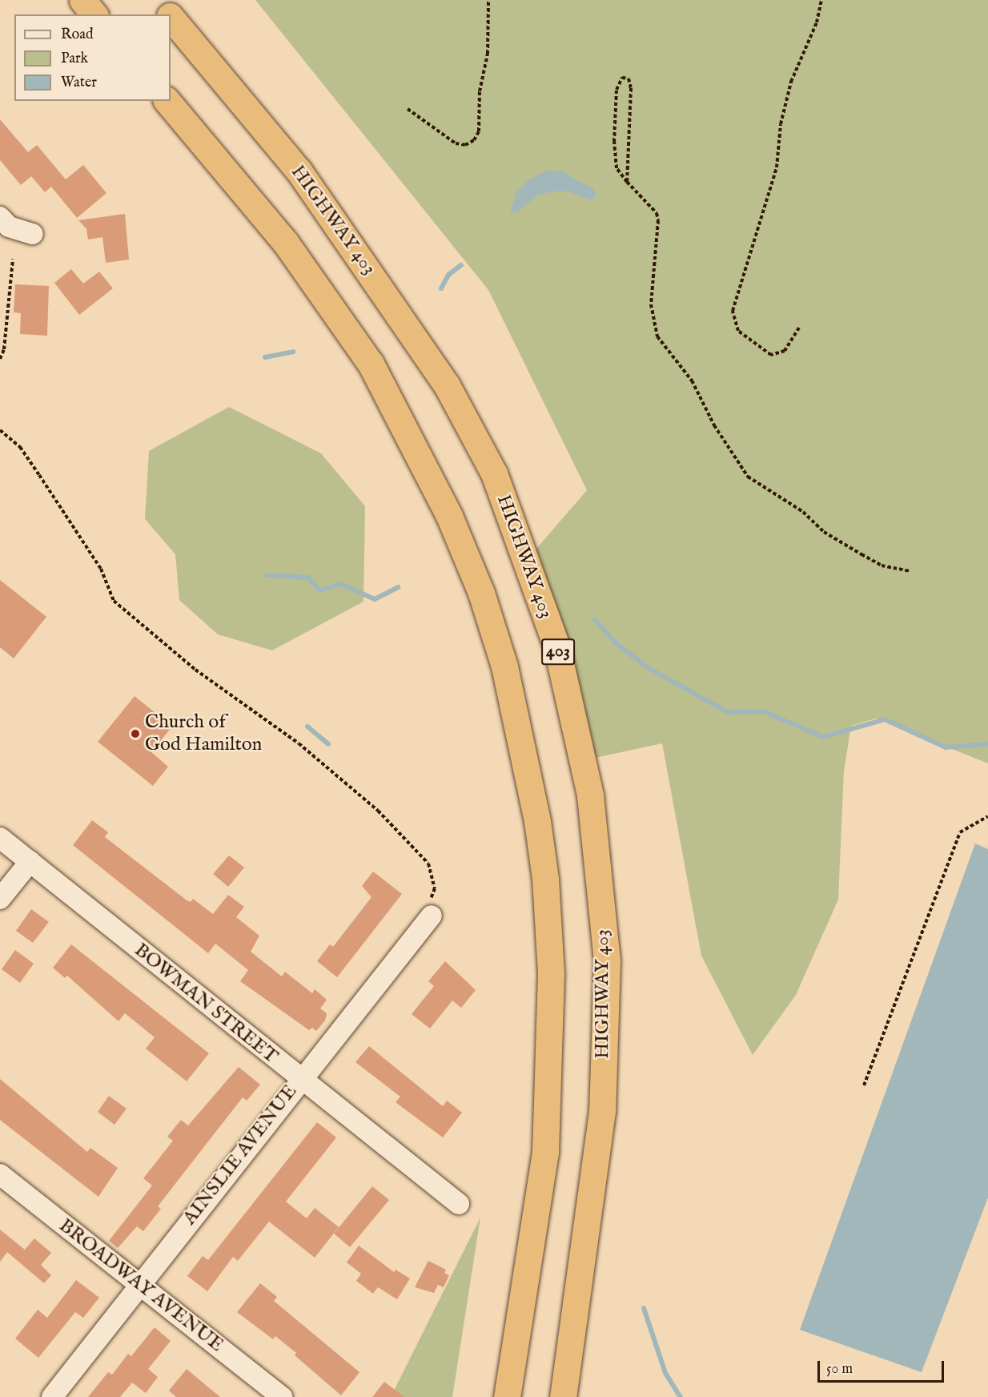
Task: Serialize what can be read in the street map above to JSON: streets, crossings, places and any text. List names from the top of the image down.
{
  "streets": {
    "highway": ["HIGHWAY 403", "403"],
    "street": ["BOWMAN STREET", "AINSLIE AVENUE", "BROADWAY AVENUE"]
  },
  "crossings": [
    ["BOWMAN STREET", "AINSLIE AVENUE"],
    ["AINSLIE AVENUE", "BROADWAY AVENUE"]
  ],
  "places": ["Church of God Hamilton"],
  "legend": ["Road", "Park", "Water"],
  "scale_bar": "50 m"
}
